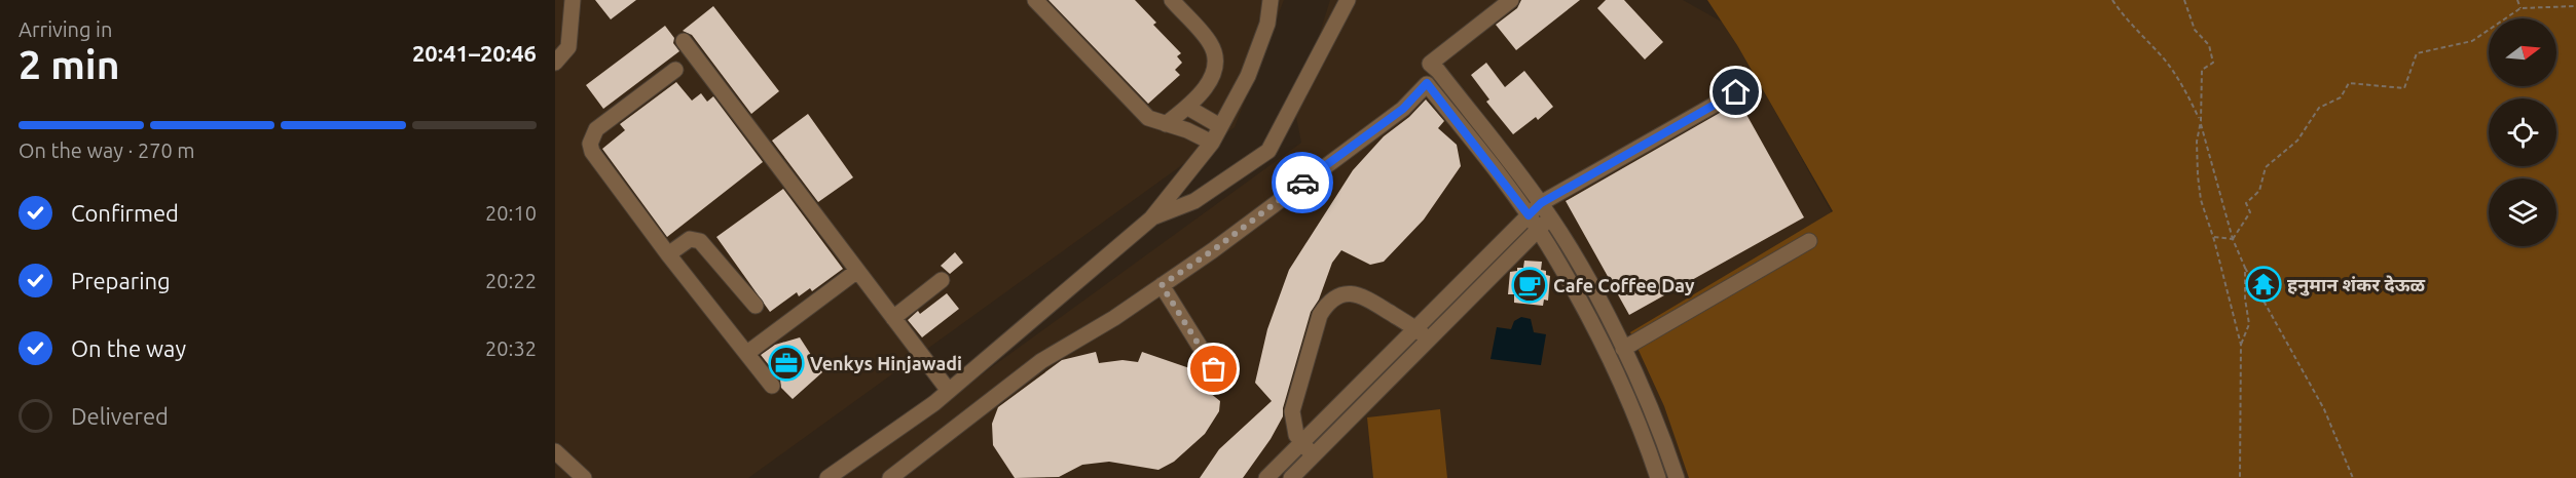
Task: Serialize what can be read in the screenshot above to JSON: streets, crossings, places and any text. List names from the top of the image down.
{
  "places": {
    "temple": ["हनुमान शंकर देऊळ"],
    "cafe": ["Cafe Coffee Day"],
    "office": ["Venkys Hinjawadi"]
  },
  "north": "right",
  "page": {
    "heading": ["2 min", "Arriving in", "20:41–20:46"],
    "bar": "On the way · 270 m",
    "list": [
      ["Confirmed", "20:10"],
      ["Preparing", "20:22"],
      ["On the way", "20:32"],
      "Delivered"
    ]
  }
}
